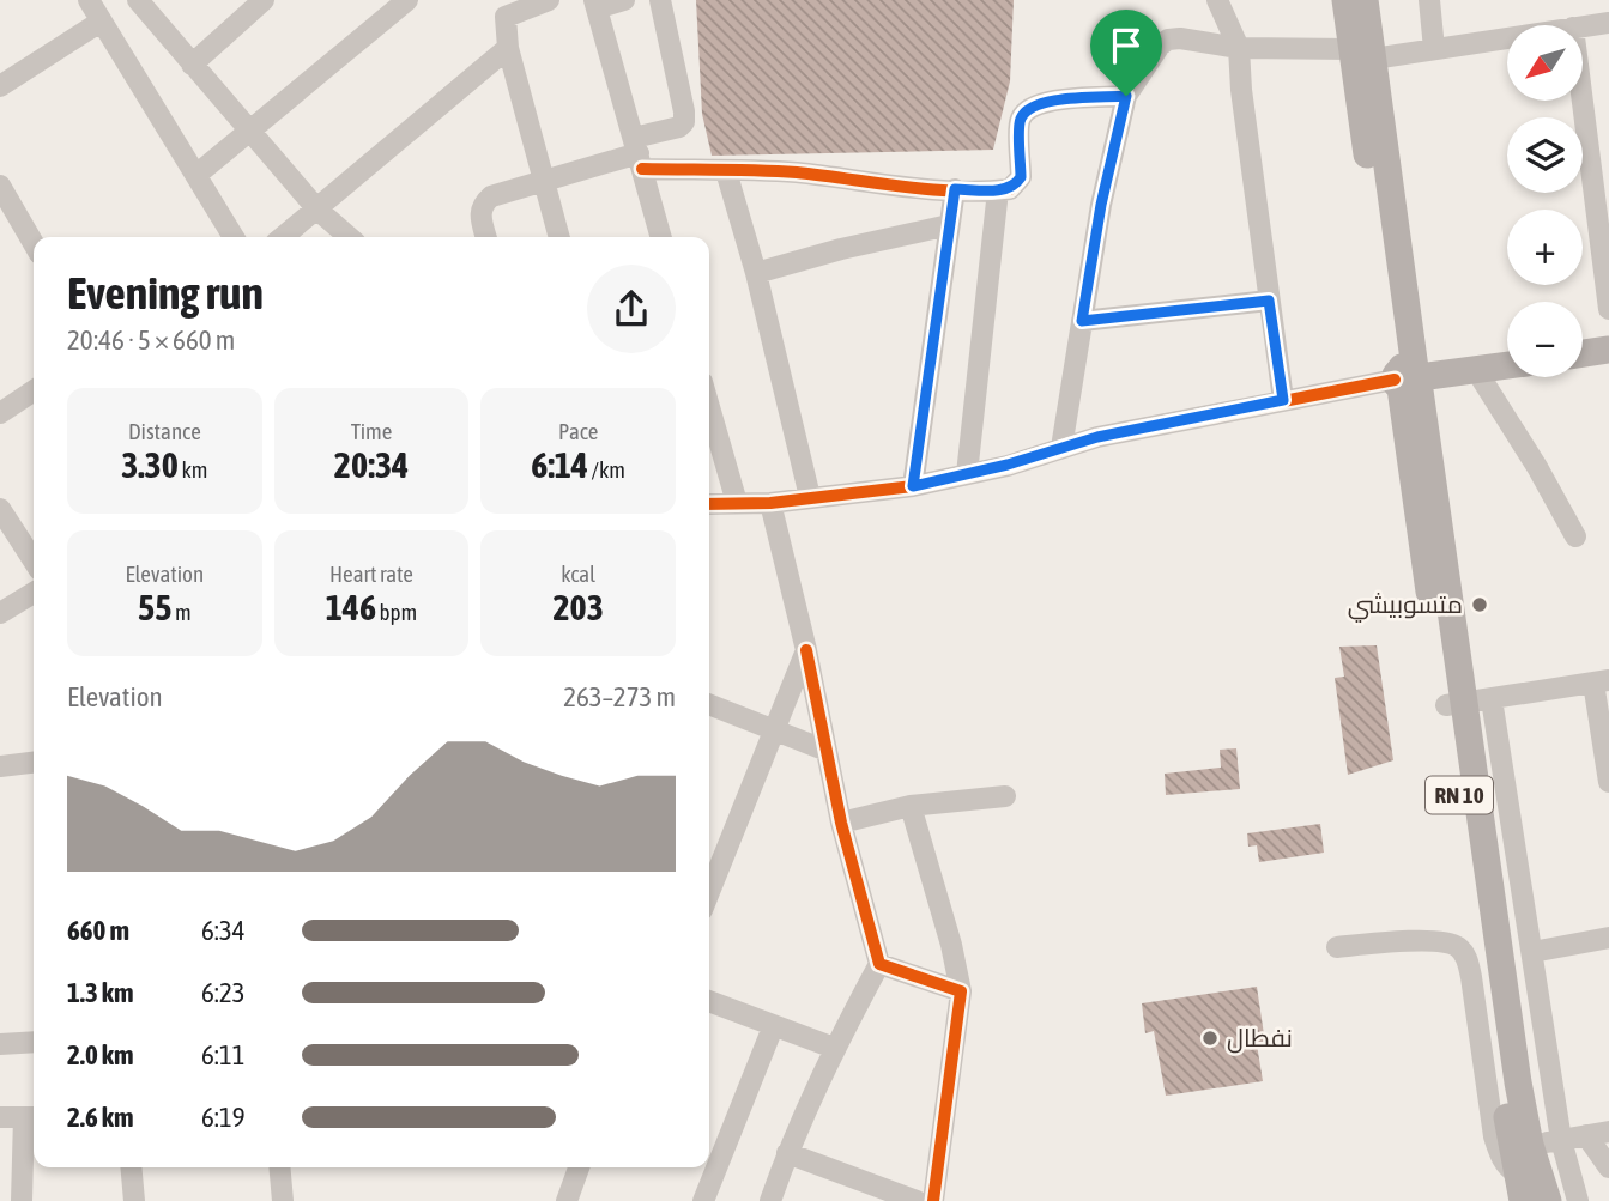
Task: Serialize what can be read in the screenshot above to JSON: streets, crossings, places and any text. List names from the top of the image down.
{
  "streets": {
    "main road": ["RN 10"]
  },
  "places": ["متسوبيشي", "نفطال"],
  "north": "bottom left",
  "page": {
    "map_buttons": ["+", "−"],
    "heading": ["Evening run", "20:46 · 5 × 660 m"],
    "stats": [
      ["Distance", "3.30 km"],
      ["Time", "20:34"],
      ["Pace", "6:14 /km"],
      ["Elevation", "55 m"],
      ["Heart rate", "146 bpm"],
      ["kcal", "203"]
    ],
    "chart": ["Elevation", "263–273 m"],
    "list": [
      {
        "name": "660 m",
        "note": "6:34"
      },
      {
        "name": "1.3 km",
        "note": "6:23"
      },
      {
        "name": "2.0 km",
        "note": "6:11"
      },
      {
        "name": "2.6 km",
        "note": "6:19"
      }
    ]
  }
}
